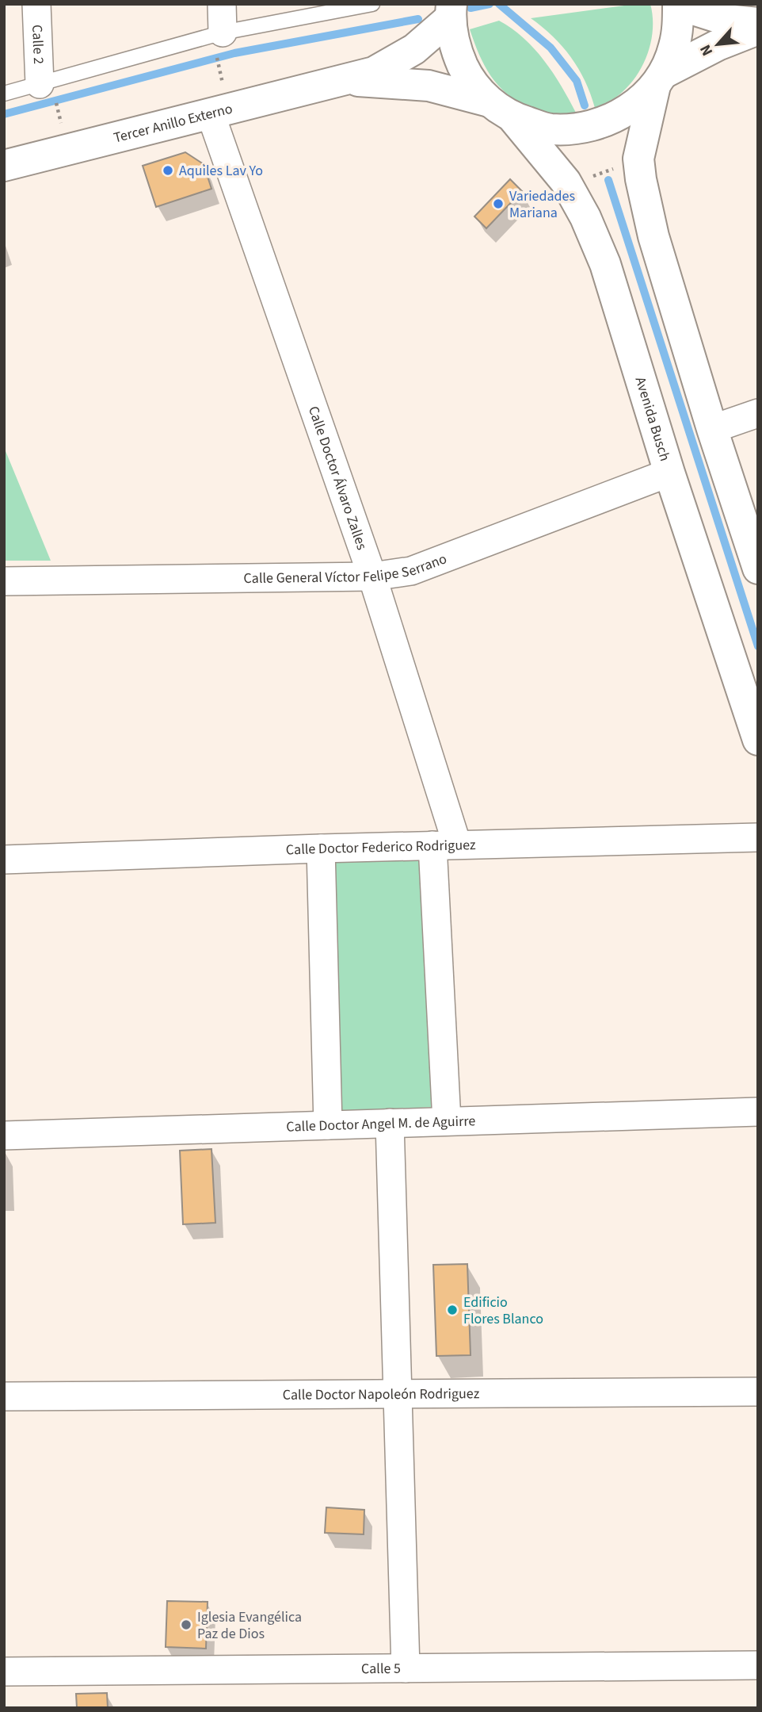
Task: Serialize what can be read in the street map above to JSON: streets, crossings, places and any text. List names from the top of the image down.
{
  "streets": {
    "main road": ["Tercer Anillo Externo", "Avenida Busch"],
    "street": [
      "Calle 2",
      "Calle Doctor Álvaro Zalles",
      "Calle General Víctor Felipe Serrano",
      "Calle Doctor Federico Rodriguez",
      "Calle Doctor Angel M. de Aguirre",
      "Calle Doctor Napoleón Rodriguez",
      "Calle 5"
    ]
  },
  "crossings": [
    ["Tercer Anillo Externo", "Avenida Busch"],
    ["Tercer Anillo Externo", "Calle Doctor Álvaro Zalles"],
    ["Avenida Busch", "Calle General Víctor Felipe Serrano"],
    ["Calle Doctor Álvaro Zalles", "Calle General Víctor Felipe Serrano"],
    ["Calle Doctor Álvaro Zalles", "Calle Doctor Federico Rodriguez"],
    ["Calle Doctor Álvaro Zalles", "Calle Doctor Angel M. de Aguirre"]
  ],
  "places": [
    "Aquiles Lav Yo",
    "Variedades Mariana",
    "Edificio Flores Blanco",
    "Iglesia Evangélica Paz de Dios"
  ],
  "north": "bottom left"
}
